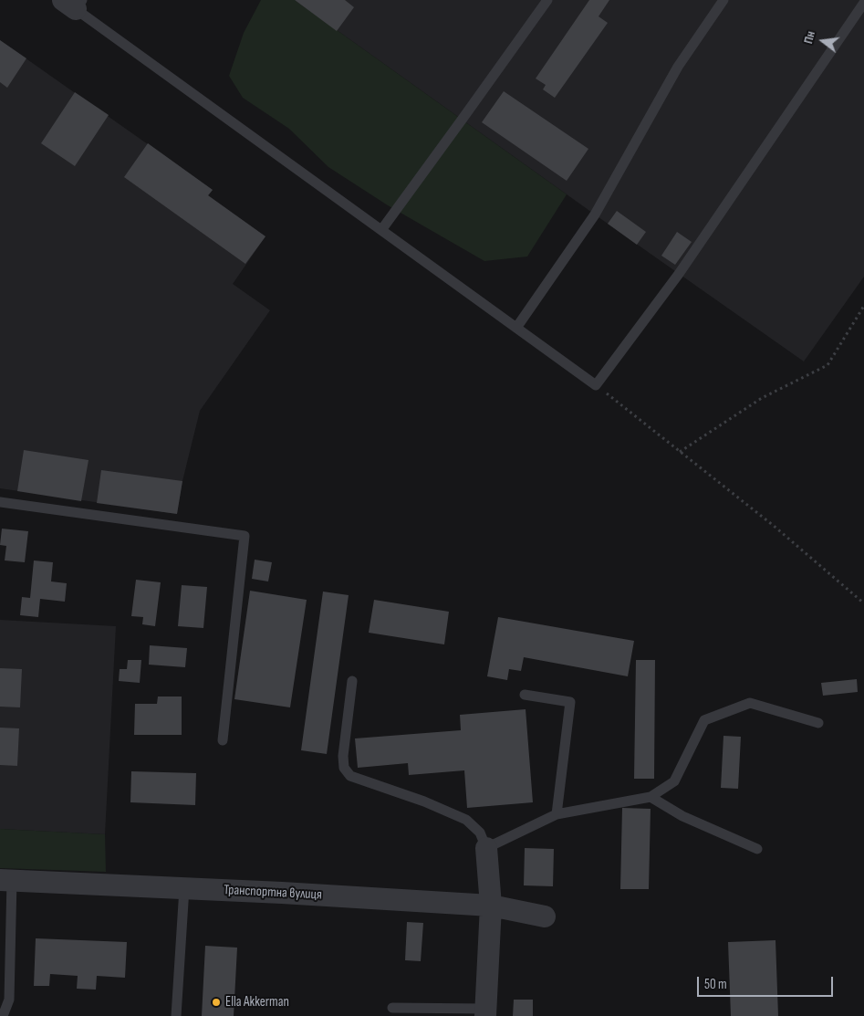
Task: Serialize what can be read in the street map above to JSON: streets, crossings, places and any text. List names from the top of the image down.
{
  "streets": {
    "street": ["Транспортна вулиця"]
  },
  "places": ["Ella Akkerman"],
  "scale_bar": "50 m",
  "north": "left"
}
